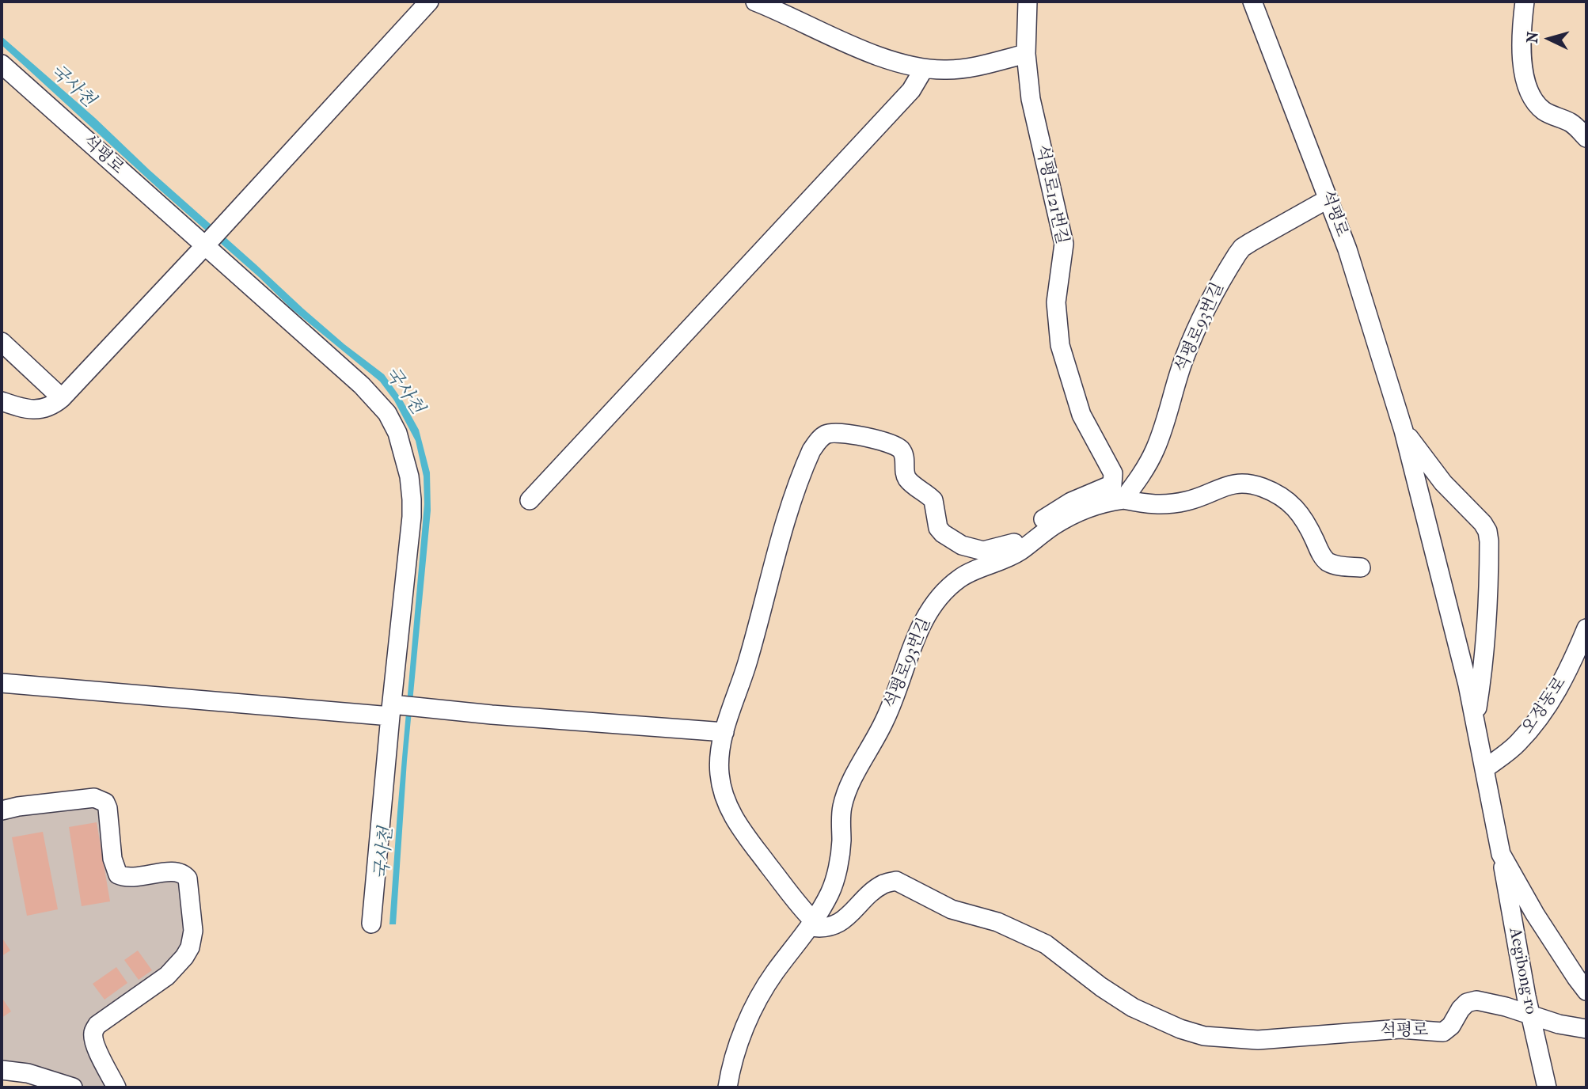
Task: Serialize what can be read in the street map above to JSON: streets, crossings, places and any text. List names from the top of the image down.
{
  "streets": {
    "street": [
      "석평로",
      "석평로121번길",
      "석평로93번길",
      "오정동로",
      "Aegibong-ro"
    ]
  },
  "crossings": [
    ["석평로", "석평로93번길"],
    ["석평로", "오정동로"],
    ["석평로", "Aegibong-ro"],
    ["석평로121번길", "석평로93번길"]
  ],
  "water": ["국사천"],
  "north": "left"
}
